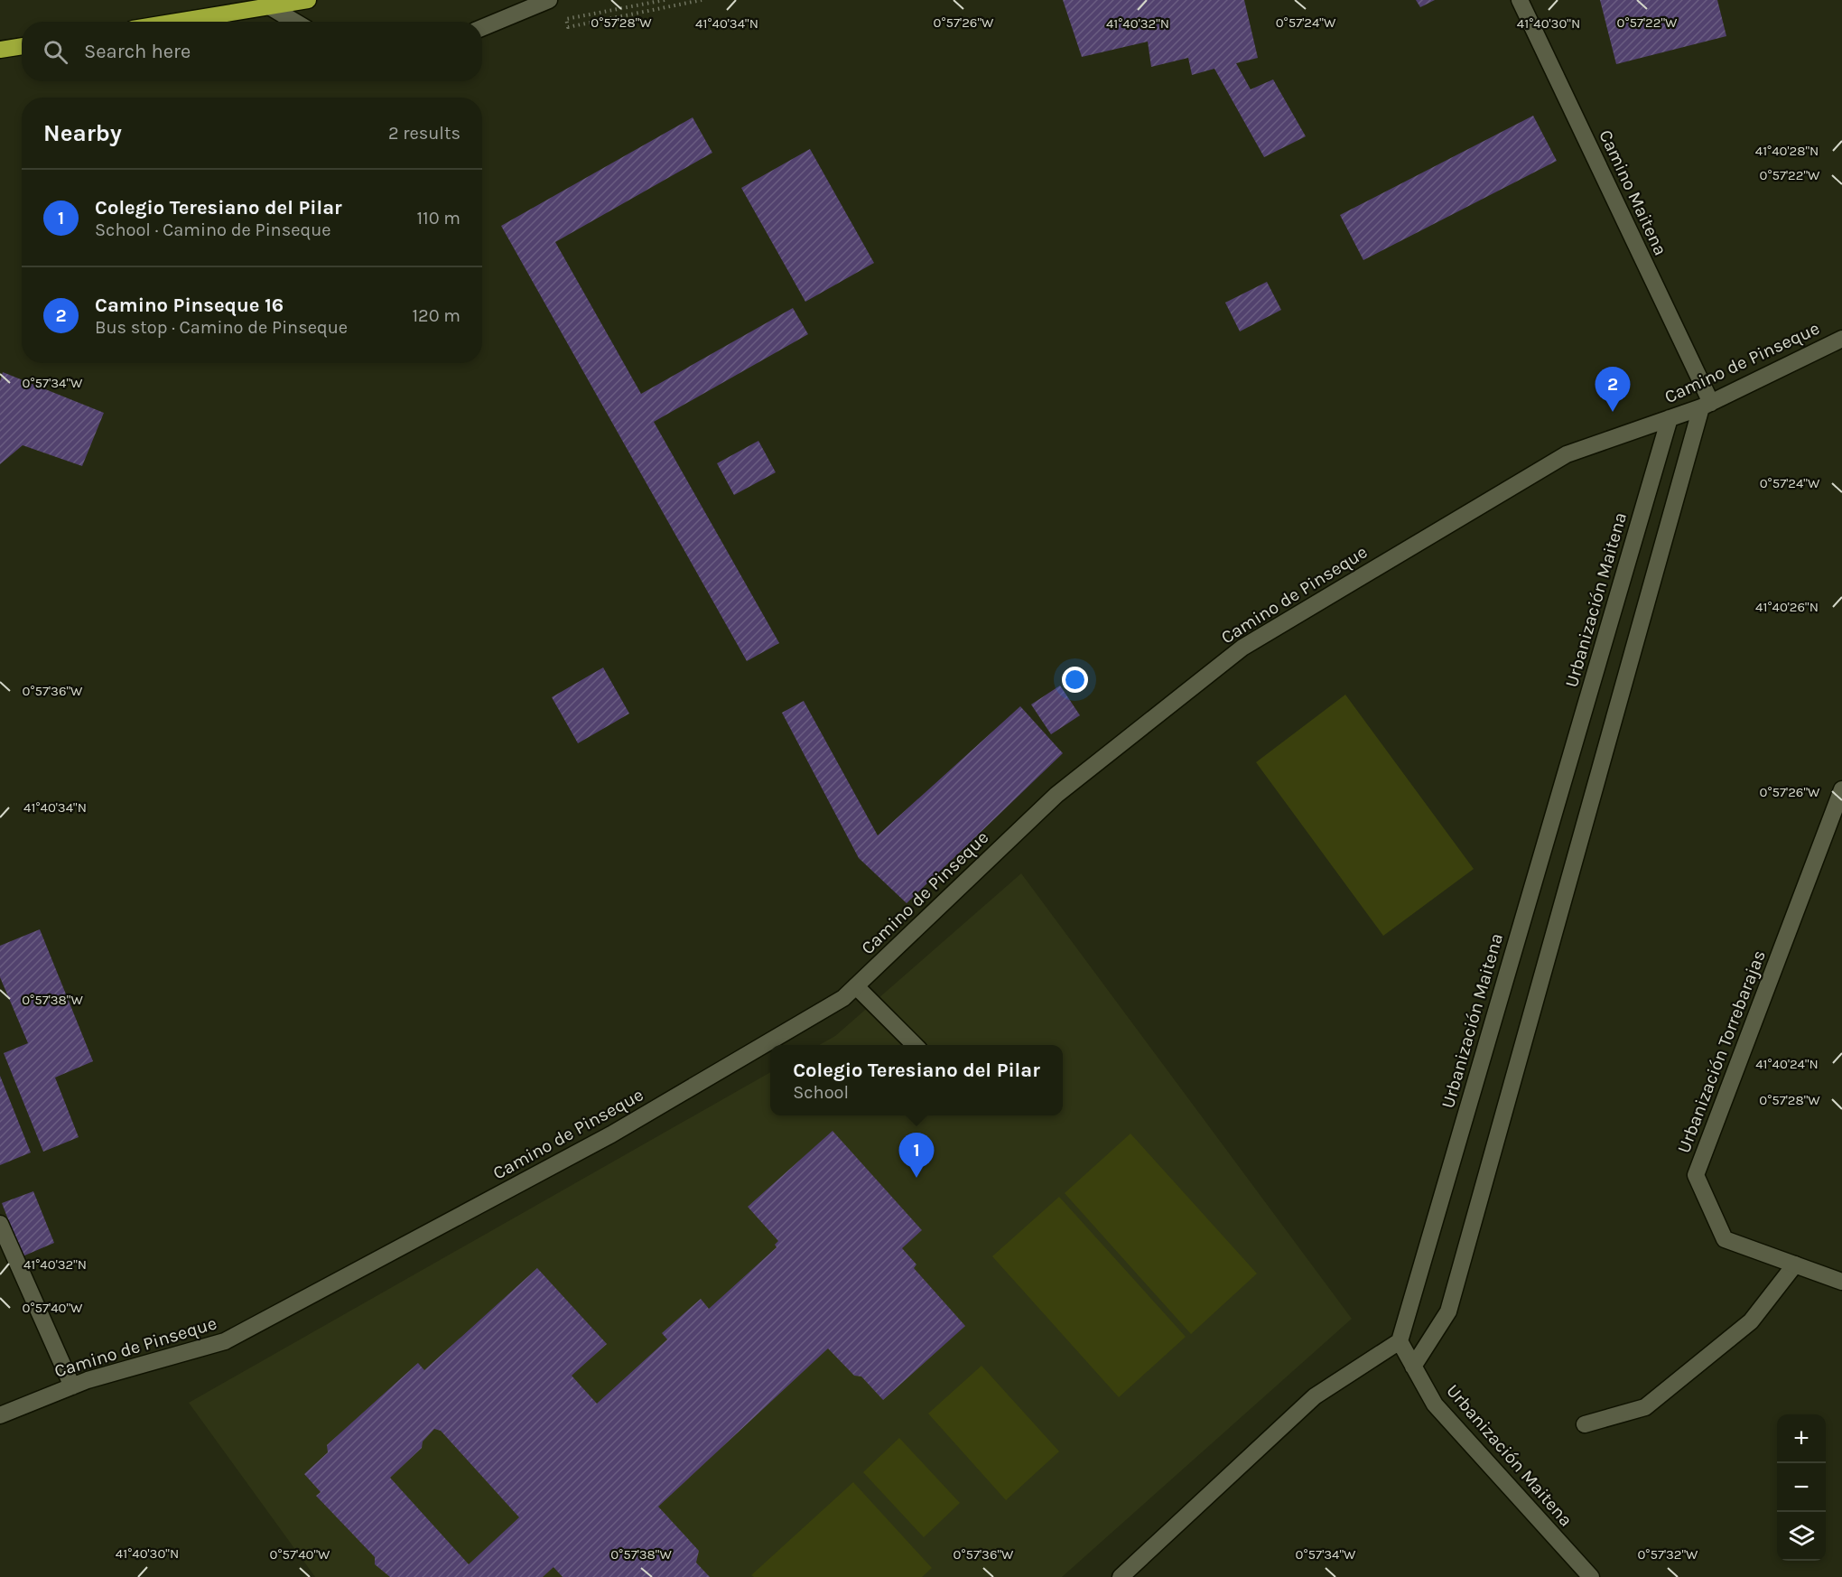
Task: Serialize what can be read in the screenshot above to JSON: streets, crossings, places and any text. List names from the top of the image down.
{
  "streets": {
    "street": [
      "Camino Maitena",
      "Camino de Pinseque",
      "Urbanización Maitena",
      "Urbanización Torrebarajas"
    ]
  },
  "crossings": [
    ["Camino Maitena", "Camino de Pinseque"],
    ["Camino de Pinseque", "Urbanización Maitena"]
  ],
  "page": {
    "search": "Search here",
    "heading": ["Nearby", "2 results"],
    "list": [
      {
        "mark": "1",
        "name": "Colegio Teresiano del Pilar",
        "note": "School · Camino de Pinseque",
        "value": "110 m"
      },
      {
        "mark": "2",
        "name": "Camino Pinseque 16",
        "note": "Bus stop · Camino de Pinseque",
        "value": "120 m"
      }
    ],
    "pins": ["2", "1"],
    "popup": ["Colegio Teresiano del Pilar", "School"],
    "map_buttons": ["+", "−"]
  },
  "coordinates": [
    "0°57'28\"W",
    "0°57'26\"W",
    "0°57'24\"W",
    "0°57'22\"W",
    "41°40'34\"N",
    "41°40'32\"N",
    "41°40'30\"N",
    "41°40'28\"N",
    "0°57'34\"W",
    "41°40'26\"N",
    "0°57'36\"W",
    "0°57'38\"W",
    "41°40'24\"N",
    "0°57'40\"W",
    "0°57'32\"W"
  ]
}
